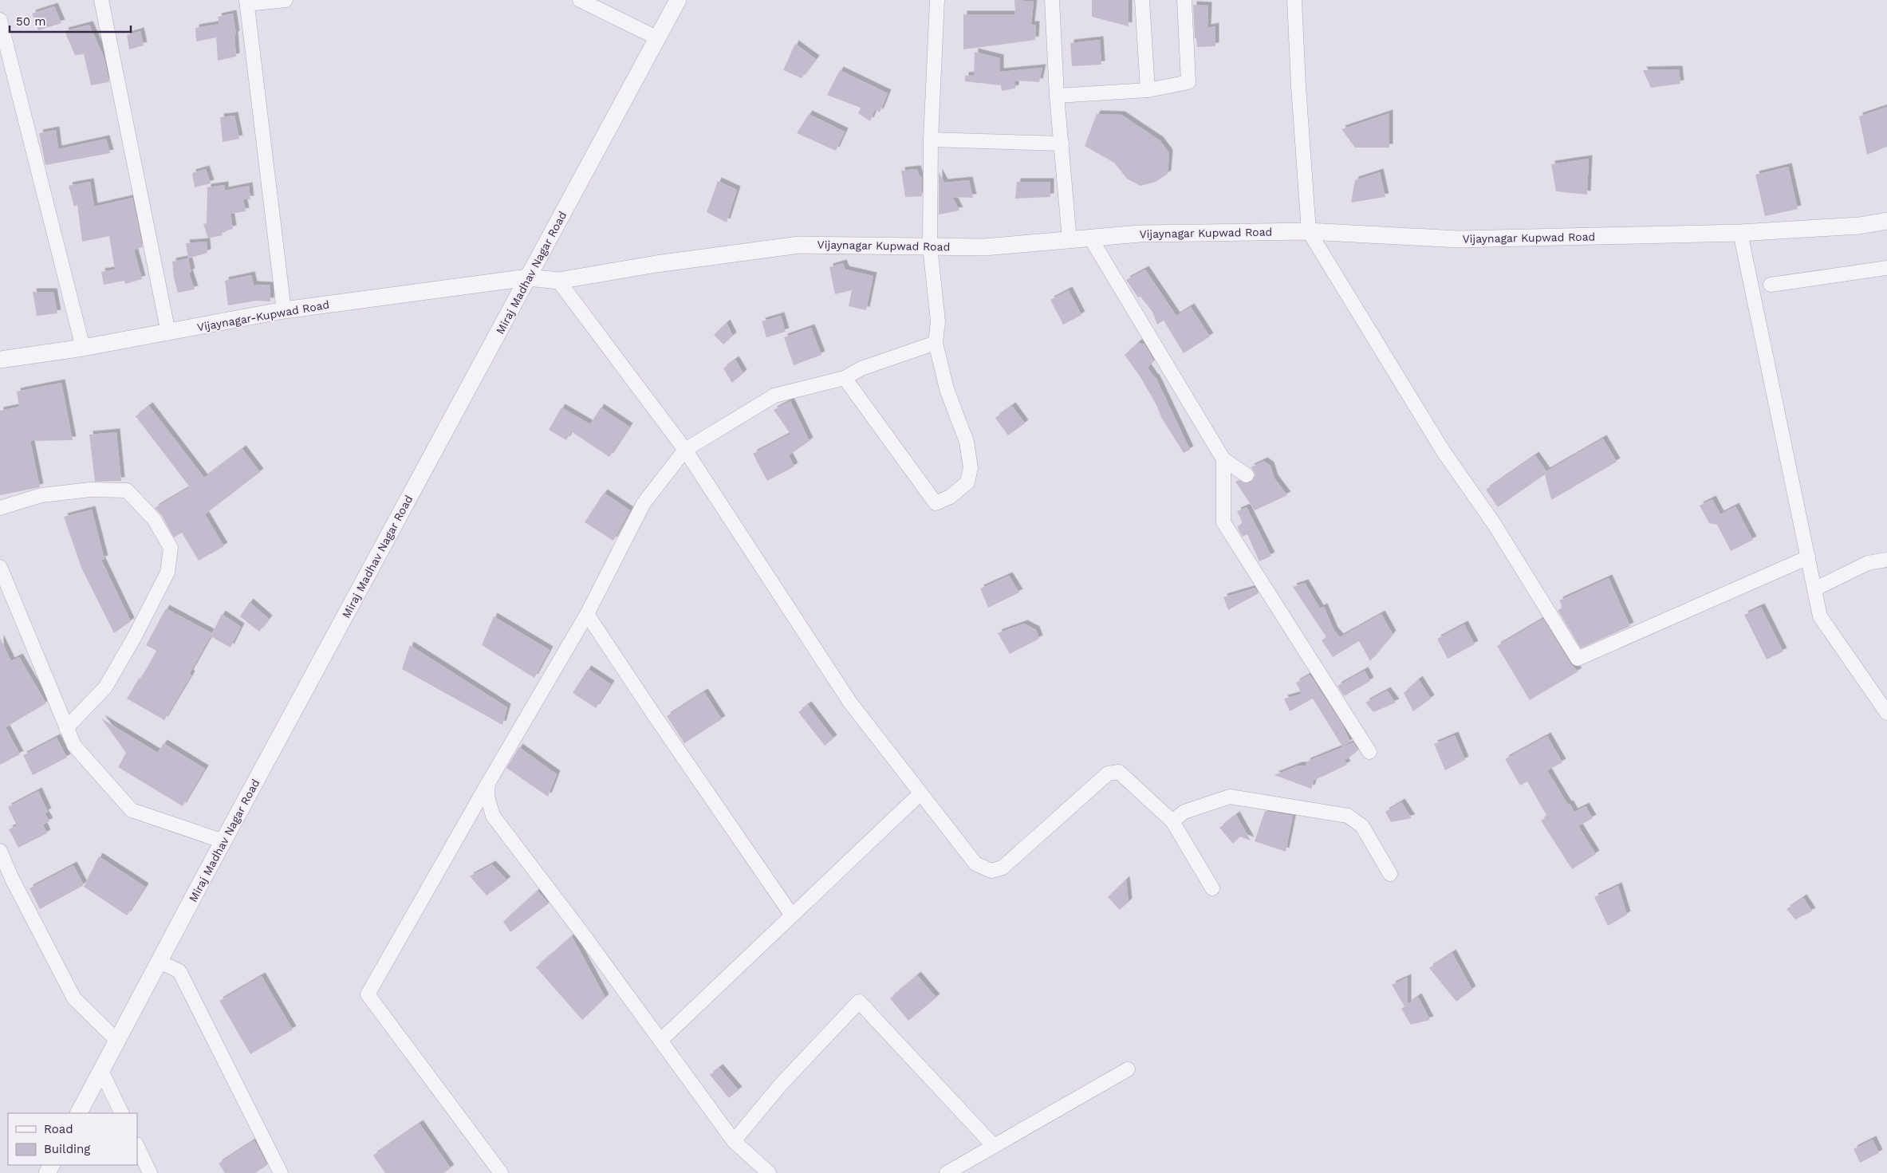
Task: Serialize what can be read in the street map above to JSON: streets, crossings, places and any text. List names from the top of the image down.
{
  "streets": {
    "street": ["Vijaynagar Kupwad Road", "Miraj Madhav Nagar Road", "Vijaynagar-Kupwad Road"]
  },
  "crossings": [
    ["Vijaynagar Kupwad Road", "Miraj Madhav Nagar Road"],
    ["Vijaynagar Kupwad Road", "Vijaynagar-Kupwad Road"],
    ["Miraj Madhav Nagar Road", "Vijaynagar-Kupwad Road"]
  ],
  "legend": ["Road", "Building"],
  "scale_bar": "50 m"
}
